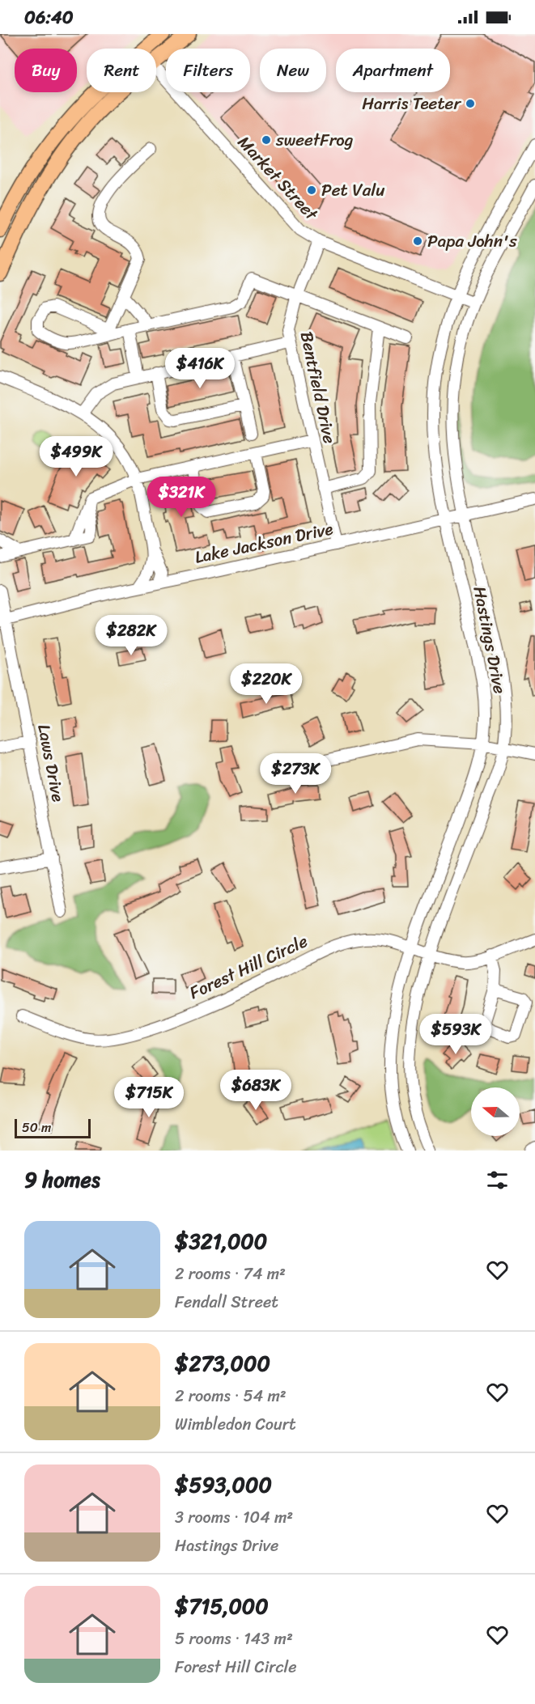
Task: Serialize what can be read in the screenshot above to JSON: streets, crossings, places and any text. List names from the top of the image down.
{
  "streets": {
    "street": [
      "Market Street",
      "Bentfield Drive",
      "Lake Jackson Drive",
      "Hastings Drive",
      "Laws Drive",
      "Forest Hill Circle"
    ]
  },
  "crossings": [
    ["Market Street", "Bentfield Drive"],
    ["Market Street", "Hastings Drive"],
    ["Bentfield Drive", "Lake Jackson Drive"],
    ["Lake Jackson Drive", "Hastings Drive"],
    ["Lake Jackson Drive", "Laws Drive"],
    ["Hastings Drive", "Forest Hill Circle"]
  ],
  "places": [
    "Harris Teeter",
    "sweetFrog",
    "Pet Valu",
    "Papa John's"
  ],
  "scale_bar": "50 m",
  "north": "left",
  "page": {
    "status": "06:40",
    "chip": [
      "Buy",
      "Rent",
      "Filters",
      "New",
      "Apartment"
    ],
    "price": [
      "$416K",
      "$499K",
      "$321K",
      "$282K",
      "$220K",
      "$273K",
      "$593K",
      "$683K",
      "$715K"
    ],
    "scale": "50 m",
    "heading": "9 homes",
    "list": [
      {
        "name": "$321,000",
        "note": "2 rooms · 74 m² · Fendall Street"
      },
      {
        "name": "$273,000",
        "note": "2 rooms · 54 m² · Wimbledon Court"
      },
      {
        "name": "$593,000",
        "note": "3 rooms · 104 m² · Hastings Drive"
      },
      {
        "name": "$715,000",
        "note": "5 rooms · 143 m² · Forest Hill Circle"
      }
    ]
  }
}
